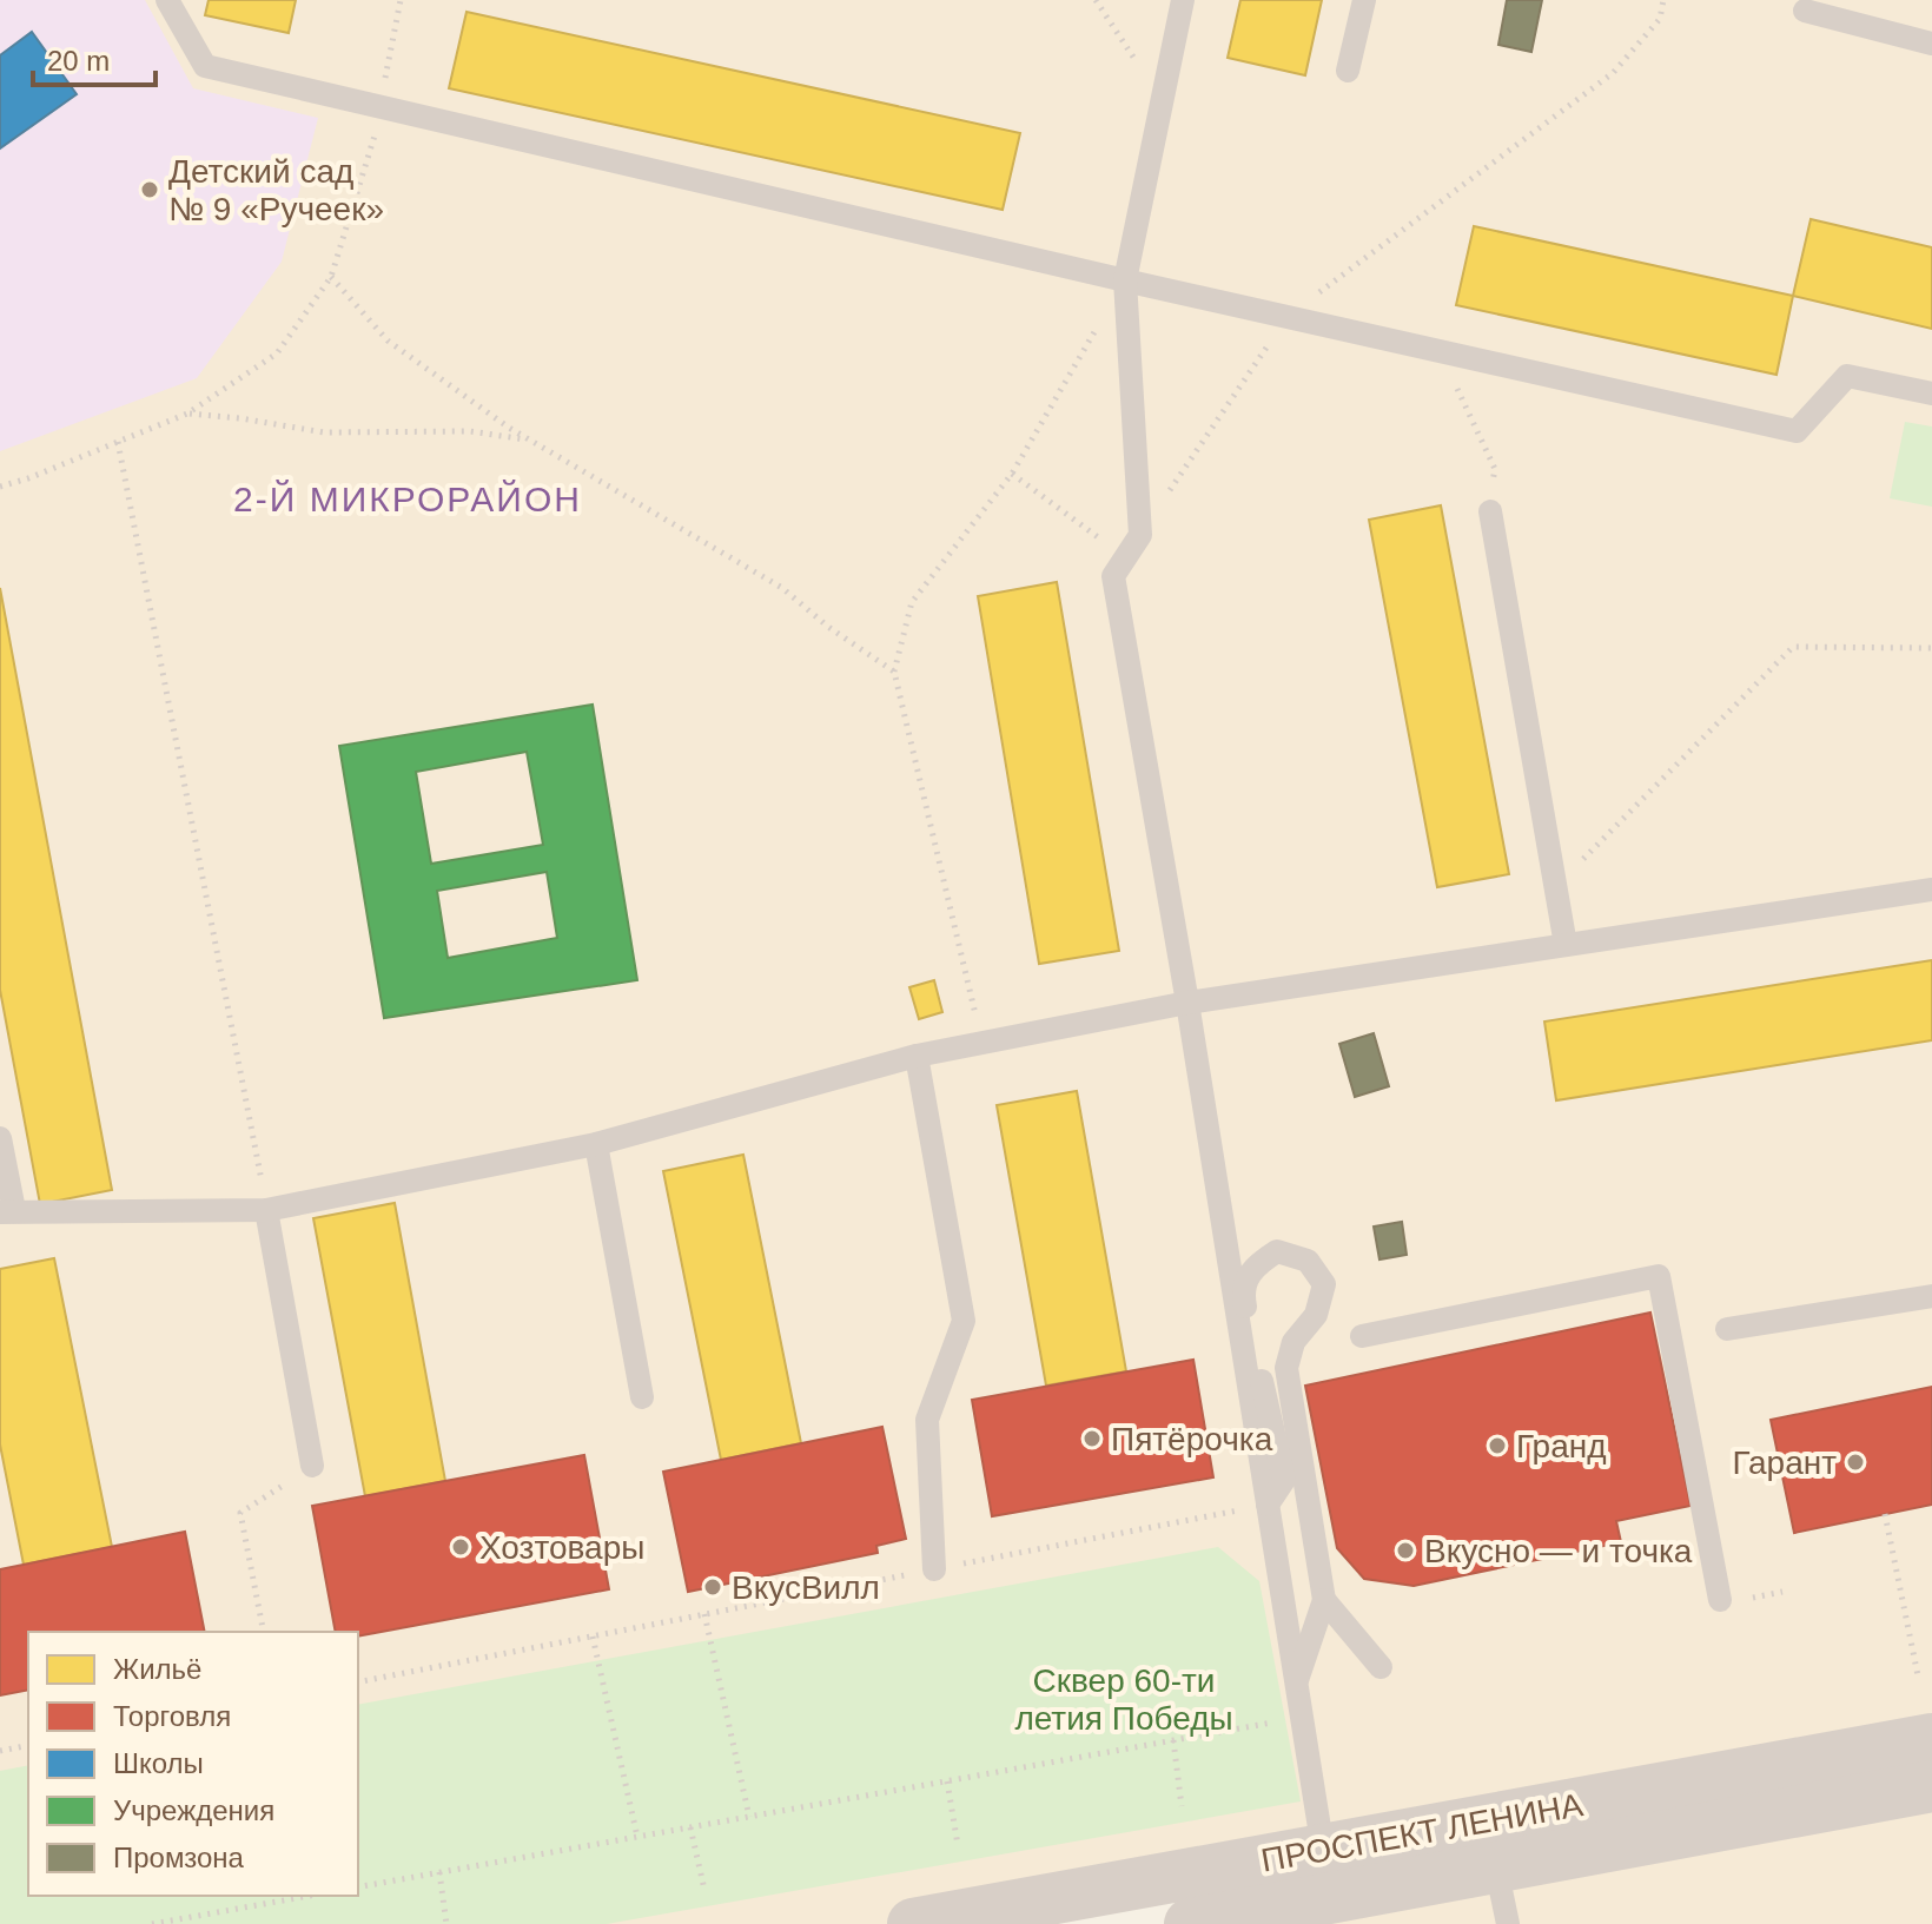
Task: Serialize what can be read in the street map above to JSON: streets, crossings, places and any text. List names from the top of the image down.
{
  "streets": {
    "main road": ["ПРОСПЕКТ ЛЕНИНА"]
  },
  "districts": ["2-Й МИКРОРАЙОН"],
  "parks": ["Сквер 60-ти летия Победы"],
  "places": [
    "Детский сад № 9 «Ручеек»",
    "Пятёрочка",
    "Гранд",
    "Гарант",
    "Хозтовары",
    "Вкусно — и точка",
    "ВкусВилл"
  ],
  "legend": [
    "Жильё",
    "Торговля",
    "Школы",
    "Учреждения",
    "Промзона"
  ],
  "scale_bar": "20 m"
}
